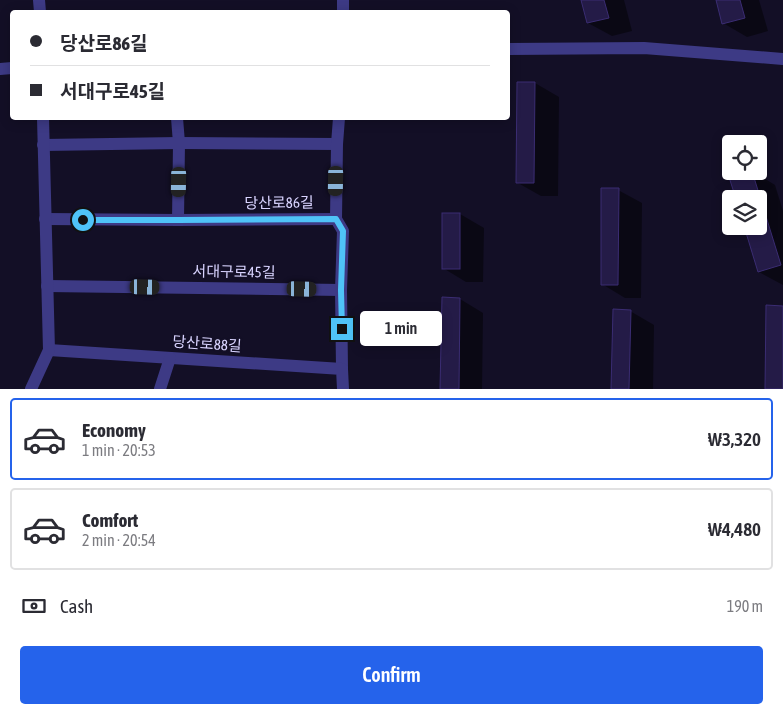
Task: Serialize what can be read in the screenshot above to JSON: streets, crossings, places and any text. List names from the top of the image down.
{
  "streets": {
    "street": ["당산로86길", "서대구로45길", "당산로88길"]
  },
  "page": {
    "banner": ["당산로86길", "서대구로45길"],
    "bubble": "1 min",
    "list": [
      {
        "name": "Economy",
        "note": "1 min · 20:53",
        "value": "₩3,320"
      },
      {
        "name": "Comfort",
        "note": "2 min · 20:54",
        "value": "₩4,480"
      }
    ],
    "pay": ["Cash", "190 m"],
    "buttons": "Confirm"
  }
}
